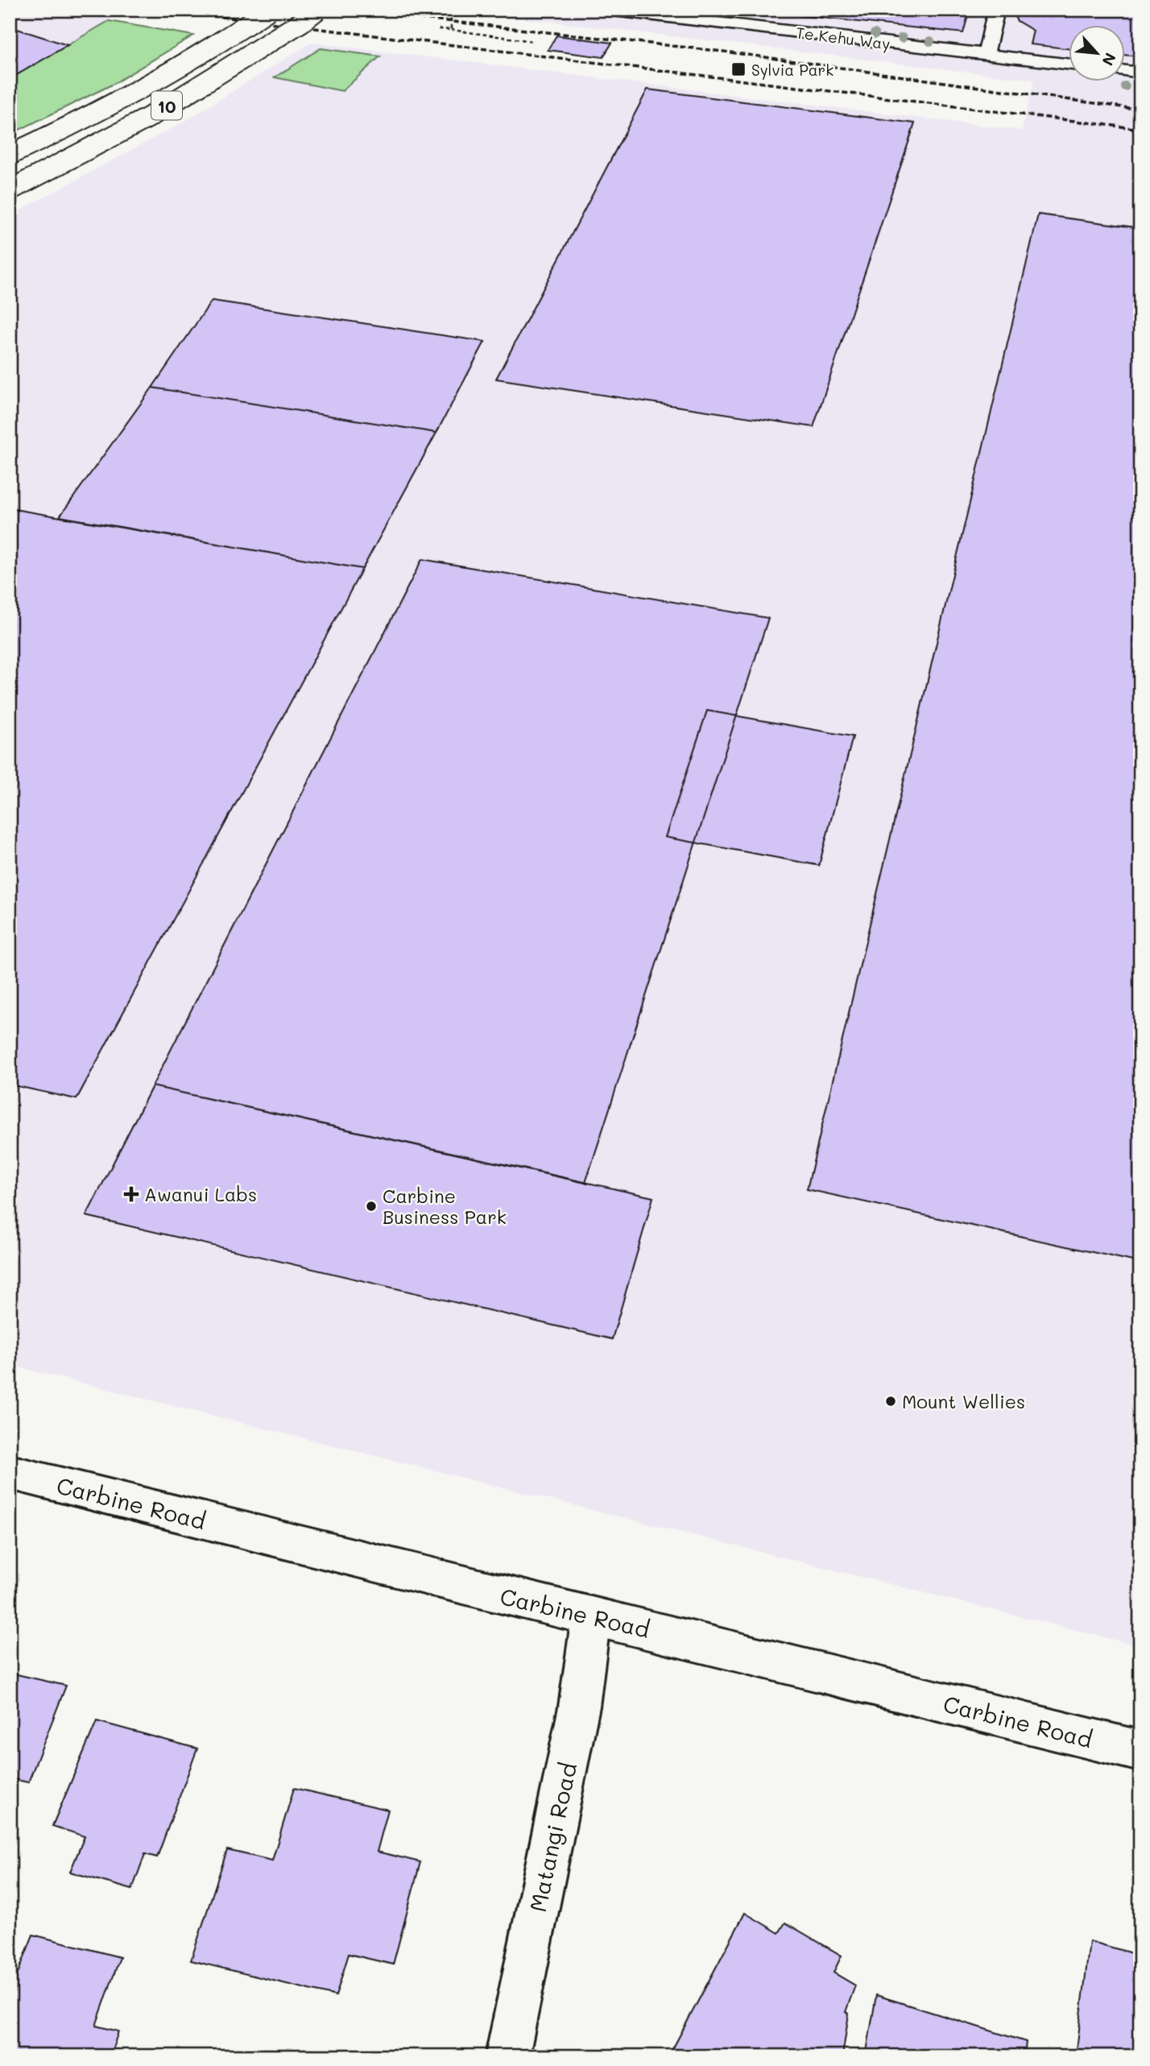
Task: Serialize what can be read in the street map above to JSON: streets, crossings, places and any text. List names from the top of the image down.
{
  "streets": {
    "main road": ["10", "Carbine Road", "Matangi Road"],
    "lane": ["Te Kehu Way"]
  },
  "crossings": [
    ["Carbine Road", "Matangi Road"]
  ],
  "places": {
    "transit": ["Sylvia Park"],
    "health": ["Awanui Labs"],
    "other": ["Carbine Business Park", "Mount Wellies"]
  },
  "north": "bottom right"
}
